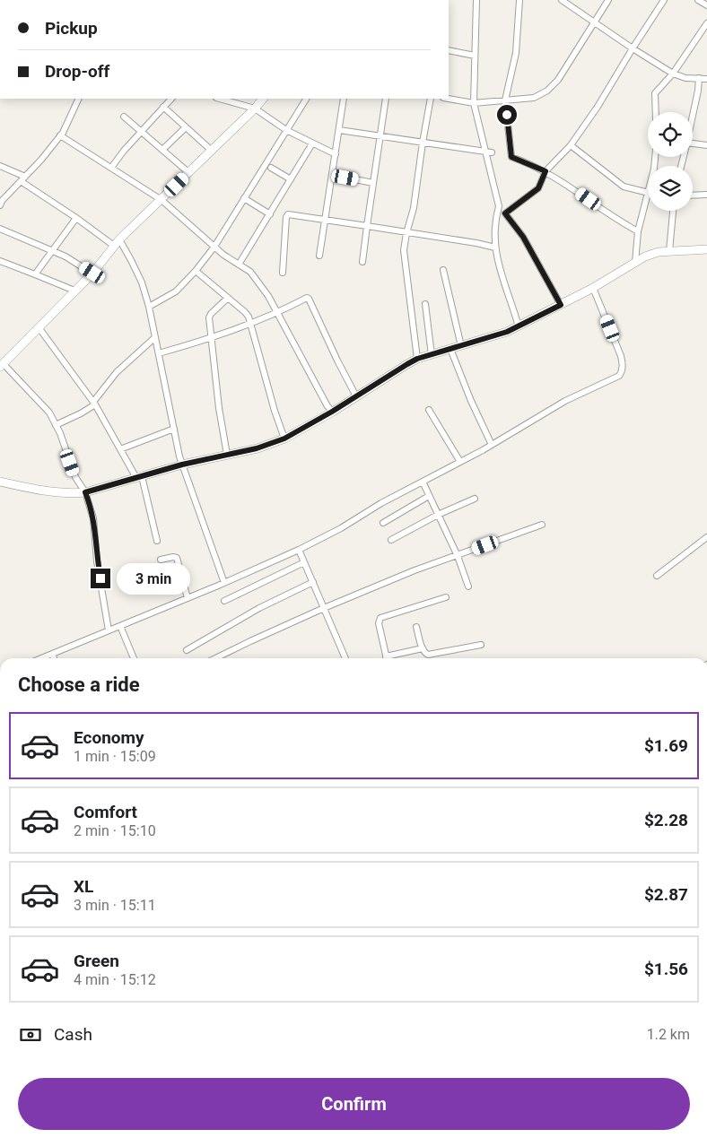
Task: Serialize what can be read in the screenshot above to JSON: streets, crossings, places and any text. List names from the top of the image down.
{
  "page": {
    "banner": ["Pickup", "Drop-off"],
    "bubble": "3 min",
    "heading": "Choose a ride",
    "list": [
      {
        "name": "Economy",
        "note": "1 min · 15:09",
        "value": "$1.69"
      },
      {
        "name": "Comfort",
        "note": "2 min · 15:10",
        "value": "$2.28"
      },
      {
        "name": "XL",
        "note": "3 min · 15:11",
        "value": "$2.87"
      },
      {
        "name": "Green",
        "note": "4 min · 15:12",
        "value": "$1.56"
      }
    ],
    "pay": ["Cash", "1.2 km"],
    "buttons": "Confirm"
  }
}
